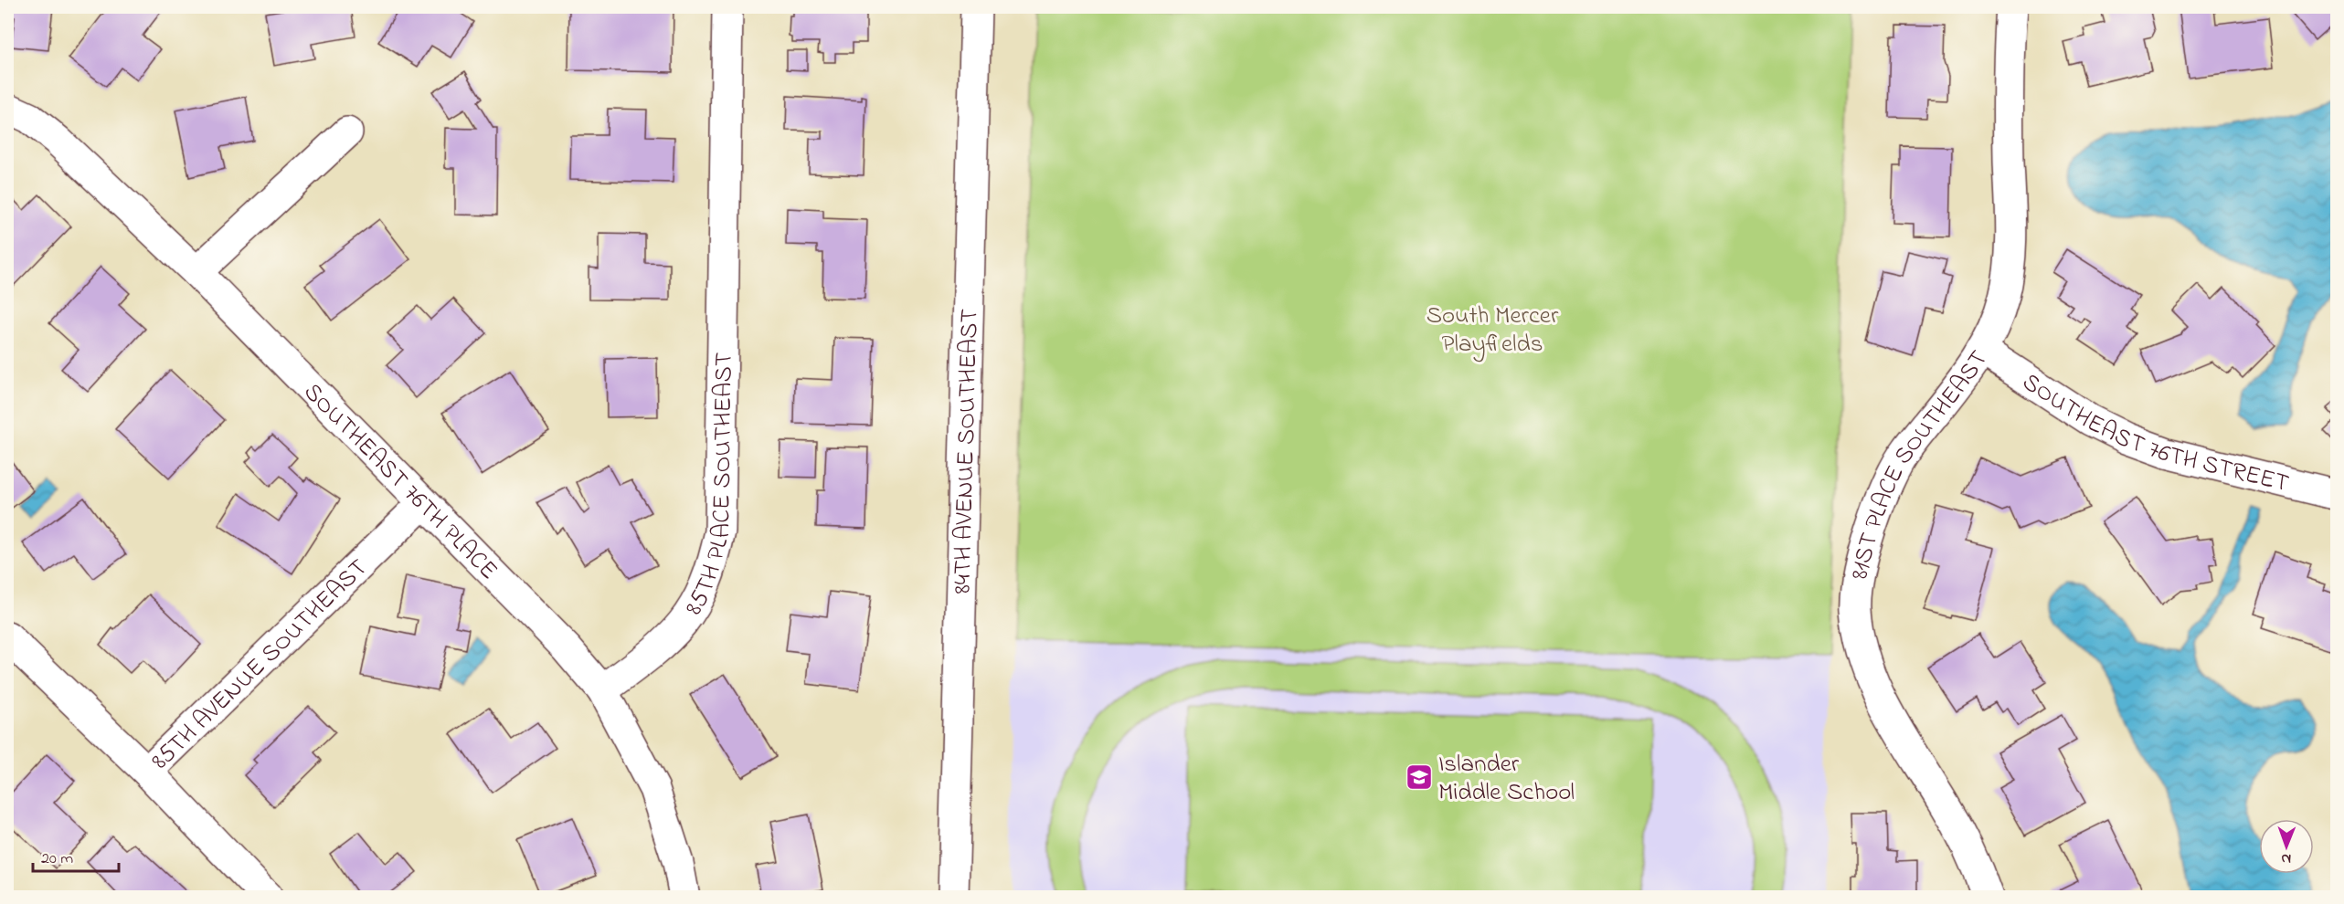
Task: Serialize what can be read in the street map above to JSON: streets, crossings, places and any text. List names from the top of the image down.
{
  "streets": {
    "street": [
      "SOUTHEAST 76TH STREET",
      "84TH AVENUE SOUTHEAST",
      "81ST PLACE SOUTHEAST",
      "SOUTHEAST 76TH PLACE",
      "85TH PLACE SOUTHEAST",
      "85TH AVENUE SOUTHEAST"
    ]
  },
  "crossings": [
    ["SOUTHEAST 76TH STREET", "81ST PLACE SOUTHEAST"],
    ["SOUTHEAST 76TH PLACE", "85TH PLACE SOUTHEAST"],
    ["SOUTHEAST 76TH PLACE", "85TH AVENUE SOUTHEAST"]
  ],
  "parks": ["South Mercer Playfields"],
  "places": {
    "school or university": ["Islander Middle School"]
  },
  "scale_bar": "20 m",
  "north": "bottom"
}
